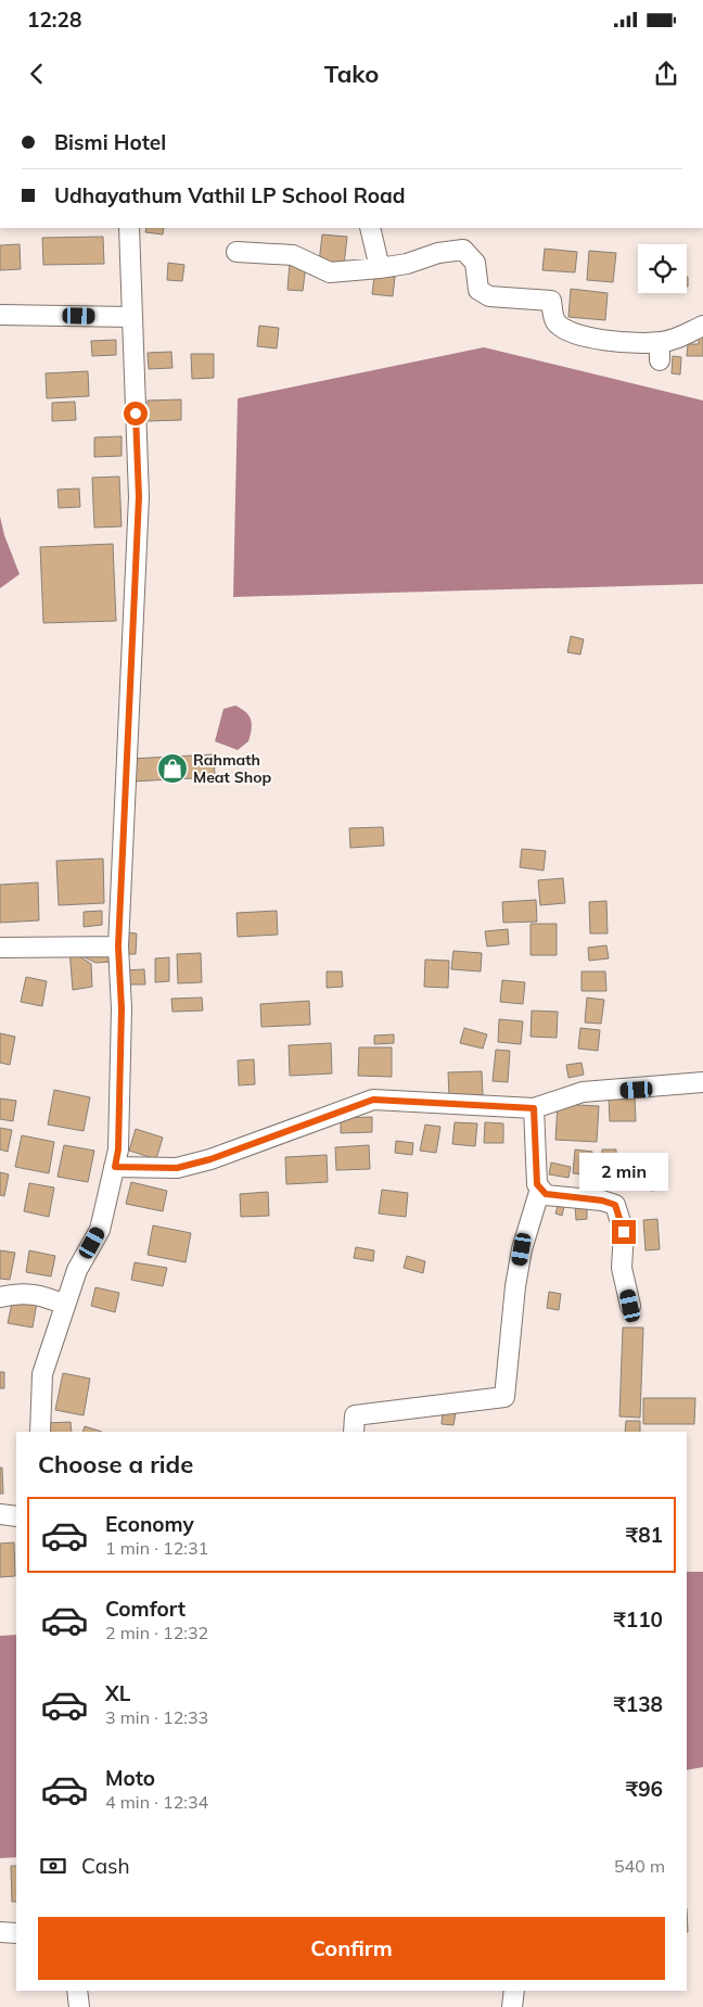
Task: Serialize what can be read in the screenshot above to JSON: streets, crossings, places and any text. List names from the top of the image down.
{
  "places": {
    "shop": ["Rahmath Meat Shop"]
  },
  "page": {
    "status": "12:28",
    "header": "Tako",
    "banner": ["Bismi Hotel", "Udhayathum Vathil LP School Road"],
    "bubble": "2 min",
    "heading": "Choose a ride",
    "list": [
      {
        "name": "Economy",
        "note": "1 min · 12:31",
        "value": "₹81"
      },
      {
        "name": "Comfort",
        "note": "2 min · 12:32",
        "value": "₹110"
      },
      {
        "name": "XL",
        "note": "3 min · 12:33",
        "value": "₹138"
      },
      {
        "name": "Moto",
        "note": "4 min · 12:34",
        "value": "₹96"
      }
    ],
    "pay": ["Cash", "540 m"],
    "buttons": "Confirm"
  }
}
